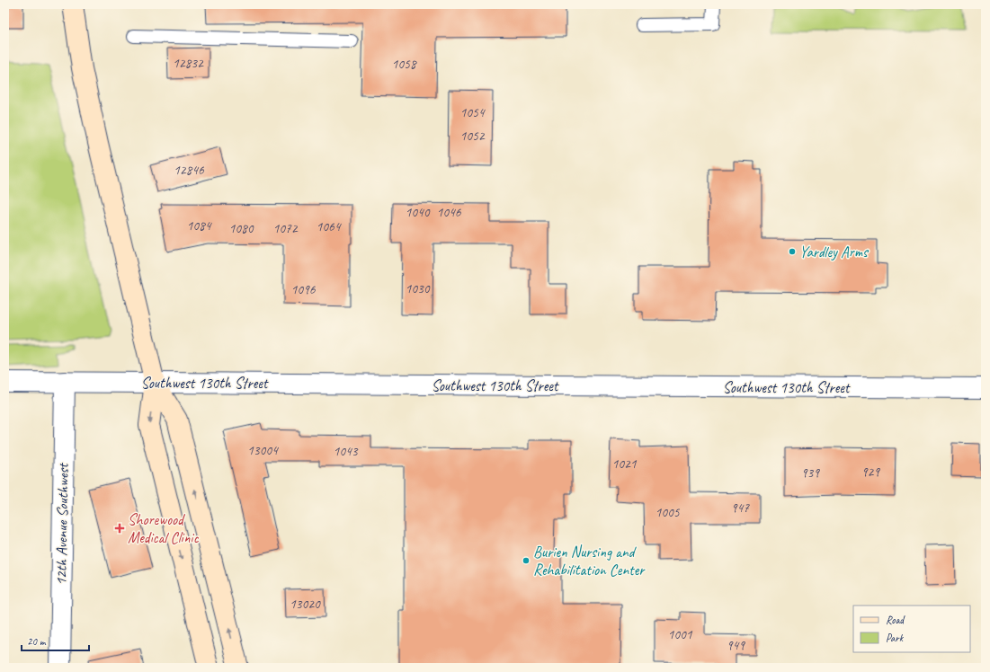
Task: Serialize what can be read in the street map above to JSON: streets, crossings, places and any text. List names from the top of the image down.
{
  "streets": {
    "street": ["Southwest 130th Street", "12th Avenue Southwest"]
  },
  "crossings": [
    ["Southwest 130th Street", "12th Avenue Southwest"]
  ],
  "places": {
    "other": ["Yardley Arms", "Burien Nursing and Rehabilitation Center"],
    "health": ["Shorewood Medical Clinic"]
  },
  "house_numbers": [
    "12832",
    "1058",
    "1054",
    "1052",
    "12846",
    "1040",
    "1046",
    "1084",
    "1064",
    "1080",
    "1072",
    "1030",
    "1096",
    "13004",
    "1043",
    "1021",
    "929",
    "939",
    "947",
    "1005",
    "13020",
    "1001",
    "949"
  ],
  "legend": ["Road", "Park"],
  "scale_bar": "20 m"
}
